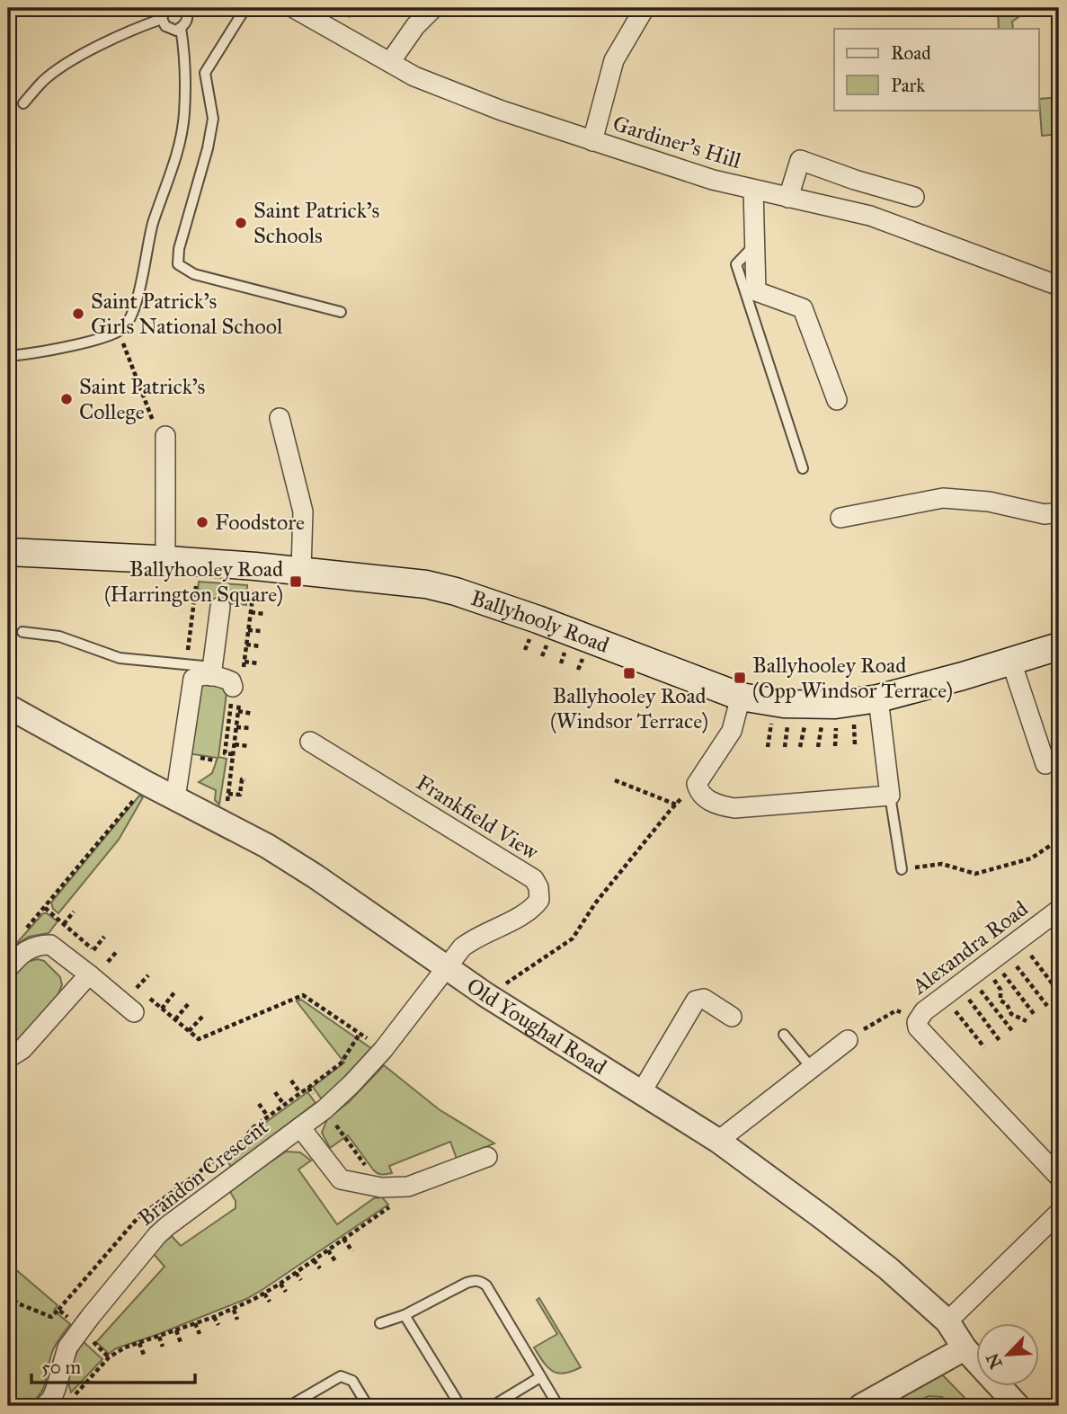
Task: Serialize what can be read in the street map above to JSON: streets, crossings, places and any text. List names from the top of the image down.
{
  "streets": {
    "main road": ["Ballyhooly Road"],
    "street": [
      "Gardiner's Hill",
      "Frankfield View",
      "Alexandra Road",
      "Old Youghal Road",
      "Brandon Crescent"
    ]
  },
  "crossings": [
    ["Frankfield View", "Old Youghal Road"],
    ["Frankfield View", "Brandon Crescent"],
    ["Old Youghal Road", "Brandon Crescent"]
  ],
  "places": {
    "other": [
      "Saint Patrick's Schools",
      "Saint Patrick's Girls National School",
      "Saint Patrick's College",
      "Foodstore"
    ],
    "transit": ["Ballyhooley Road (Harrington Square)", "Ballyhooley Road (Windsor Terrace)", "Ballyhooley Road (Opp Windsor Terrace)"]
  },
  "legend": ["Road", "Park"],
  "scale_bar": "50 m",
  "north": "bottom left"
}
